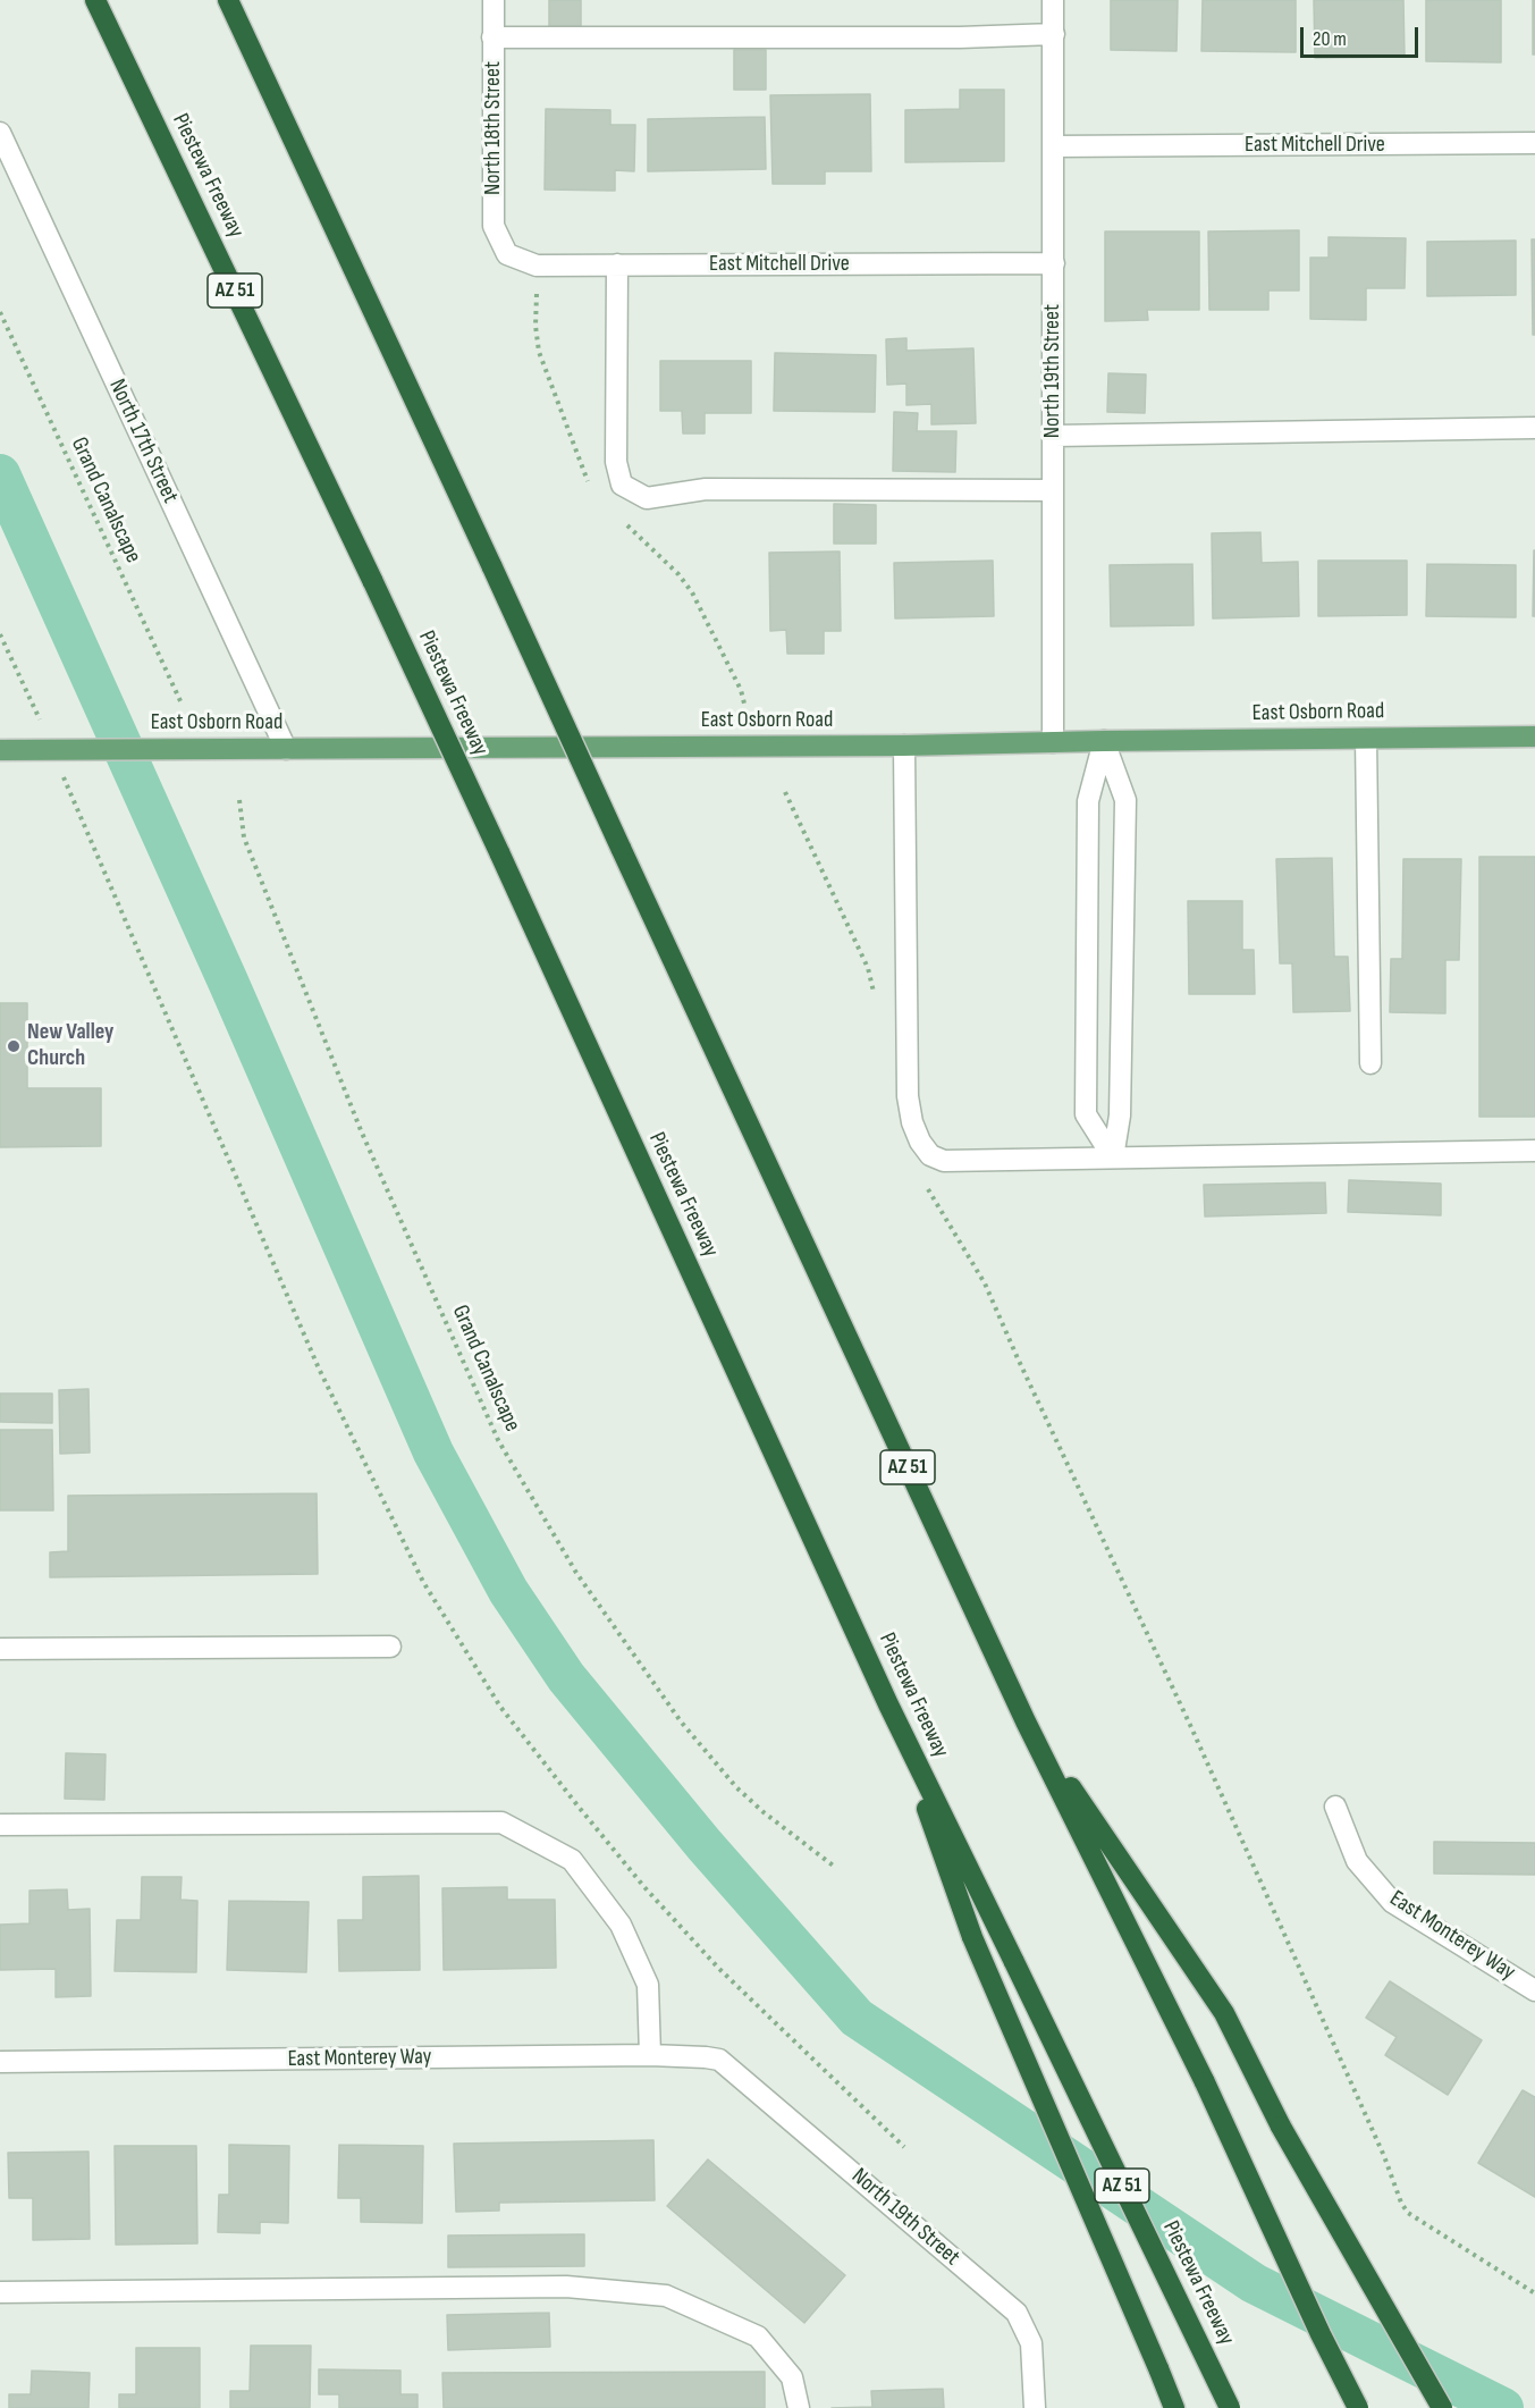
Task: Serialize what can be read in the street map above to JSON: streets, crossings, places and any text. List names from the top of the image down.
{
  "streets": {
    "highway": ["Piestewa Freeway", "AZ 51"],
    "main road": ["East Osborn Road"],
    "street": [
      "North 18th Street",
      "East Mitchell Drive",
      "North 19th Street",
      "North 17th Street",
      "East Monterey Way"
    ],
    "path": ["Grand Canalscape"]
  },
  "crossings": [
    ["North 18th Street", "East Mitchell Drive"],
    ["East Mitchell Drive", "North 19th Street"],
    ["North 19th Street", "East Osborn Road"],
    ["North 19th Street", "East Monterey Way"],
    ["North 17th Street", "East Osborn Road"]
  ],
  "places": ["New Valley Church"],
  "scale_bar": "20 m"
}
